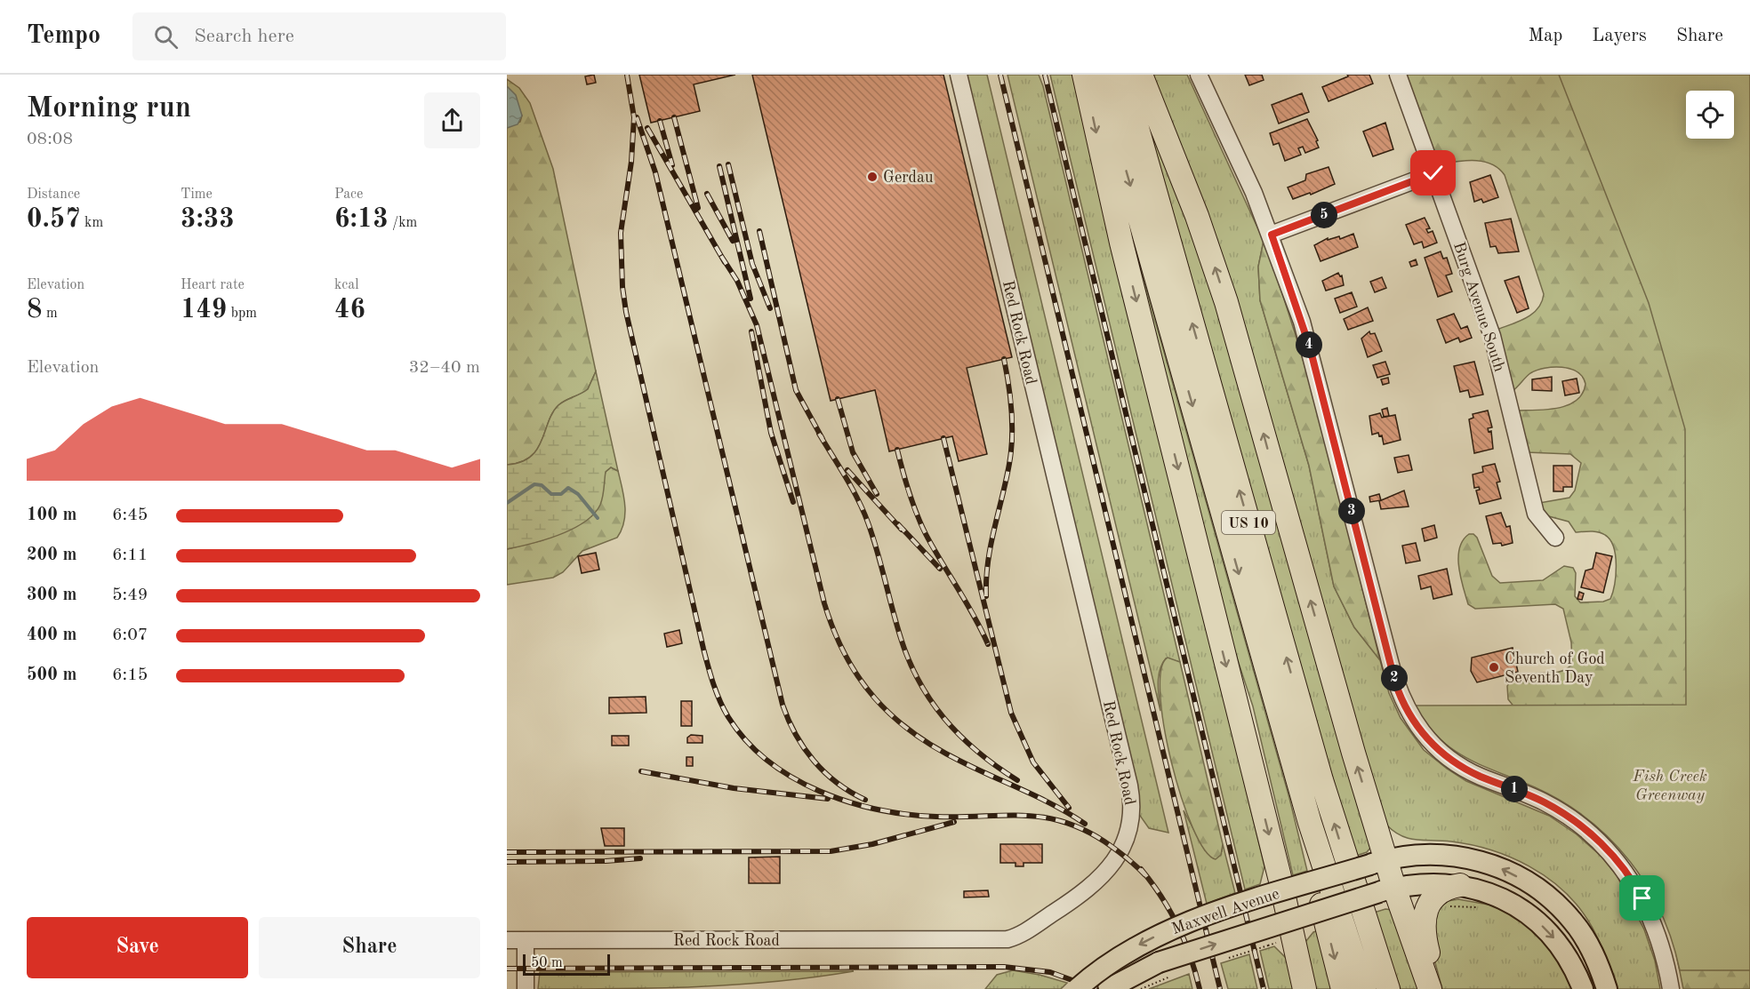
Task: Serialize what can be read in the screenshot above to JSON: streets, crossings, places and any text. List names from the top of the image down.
{
  "streets": {
    "highway": ["US 10"],
    "main road": ["Maxwell Avenue"],
    "street": ["Burg Avenue South", "Red Rock Road"]
  },
  "parks": ["Fish Creek Greenway"],
  "places": ["Gerdau", "Church of God Seventh Day"],
  "scale_bar": "50 m",
  "page": {
    "header": "Tempo",
    "search": "Search here",
    "nav": ["Map", "Layers", "Share"],
    "heading": ["Morning run", "08:08"],
    "stats": [
      ["Distance", "0.57 km"],
      ["Time", "3:33"],
      ["Pace", "6:13 /km"],
      ["Elevation", "8 m"],
      ["Heart rate", "149 bpm"],
      ["kcal", "46"]
    ],
    "pins": [
      "5",
      "4",
      "3",
      "2",
      "1"
    ],
    "chart": ["Elevation", "32–40 m"],
    "list": [
      {
        "name": "100 m",
        "note": "6:45"
      },
      {
        "name": "200 m",
        "note": "6:11"
      },
      {
        "name": "300 m",
        "note": "5:49"
      },
      {
        "name": "400 m",
        "note": "6:07"
      },
      {
        "name": "500 m",
        "note": "6:15"
      }
    ],
    "buttons": ["Save", "Share"],
    "scale": "50 m"
  }
}
